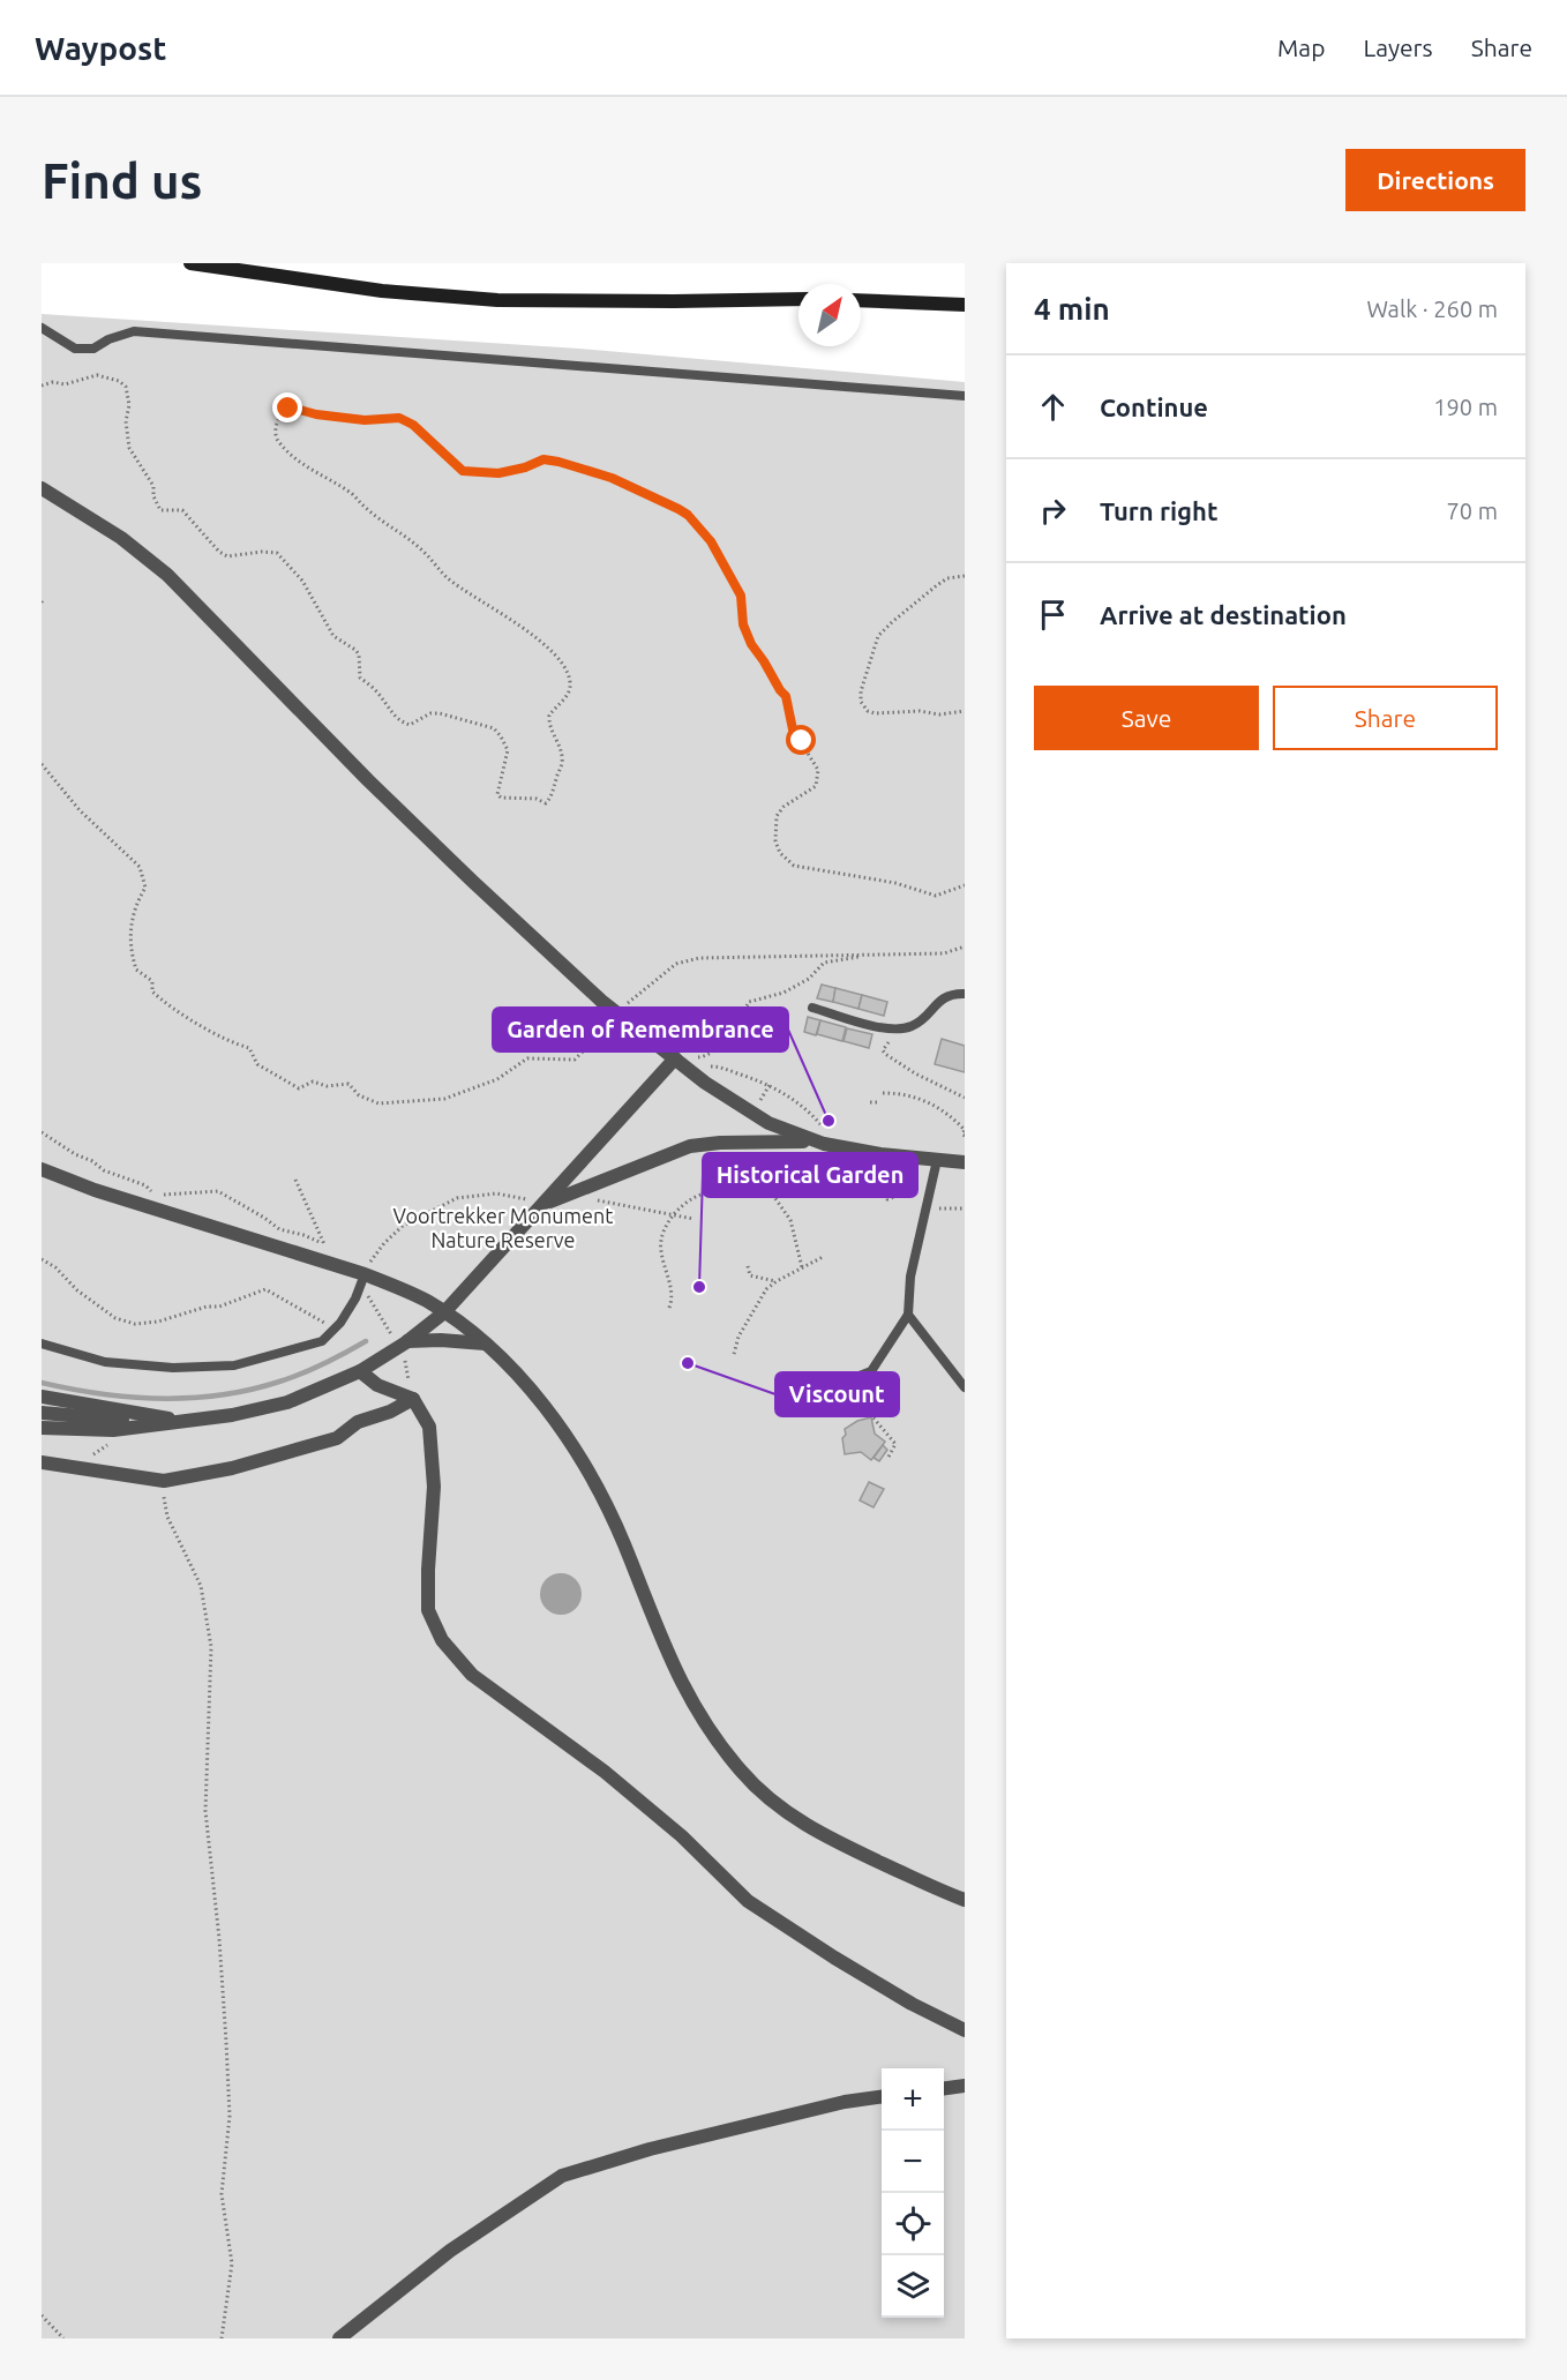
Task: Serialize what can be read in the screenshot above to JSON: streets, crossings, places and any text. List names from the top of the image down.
{
  "parks": ["Voortrekker Monument Nature Reserve"],
  "places": ["Garden of Remembrance", "Historical Garden", "Viscount"],
  "north": "top right",
  "page": {
    "header": "Waypost",
    "nav": ["Map", "Layers", "Share"],
    "buttons": [
      "Directions",
      ["Save", "Share"]
    ],
    "title": "Find us",
    "heading": ["4 min", "Walk · 260 m"],
    "list": [
      ["Continue", "190 m"],
      ["Turn right", "70 m"],
      "Arrive at destination"
    ],
    "map_buttons": ["+", "−"]
  }
}
